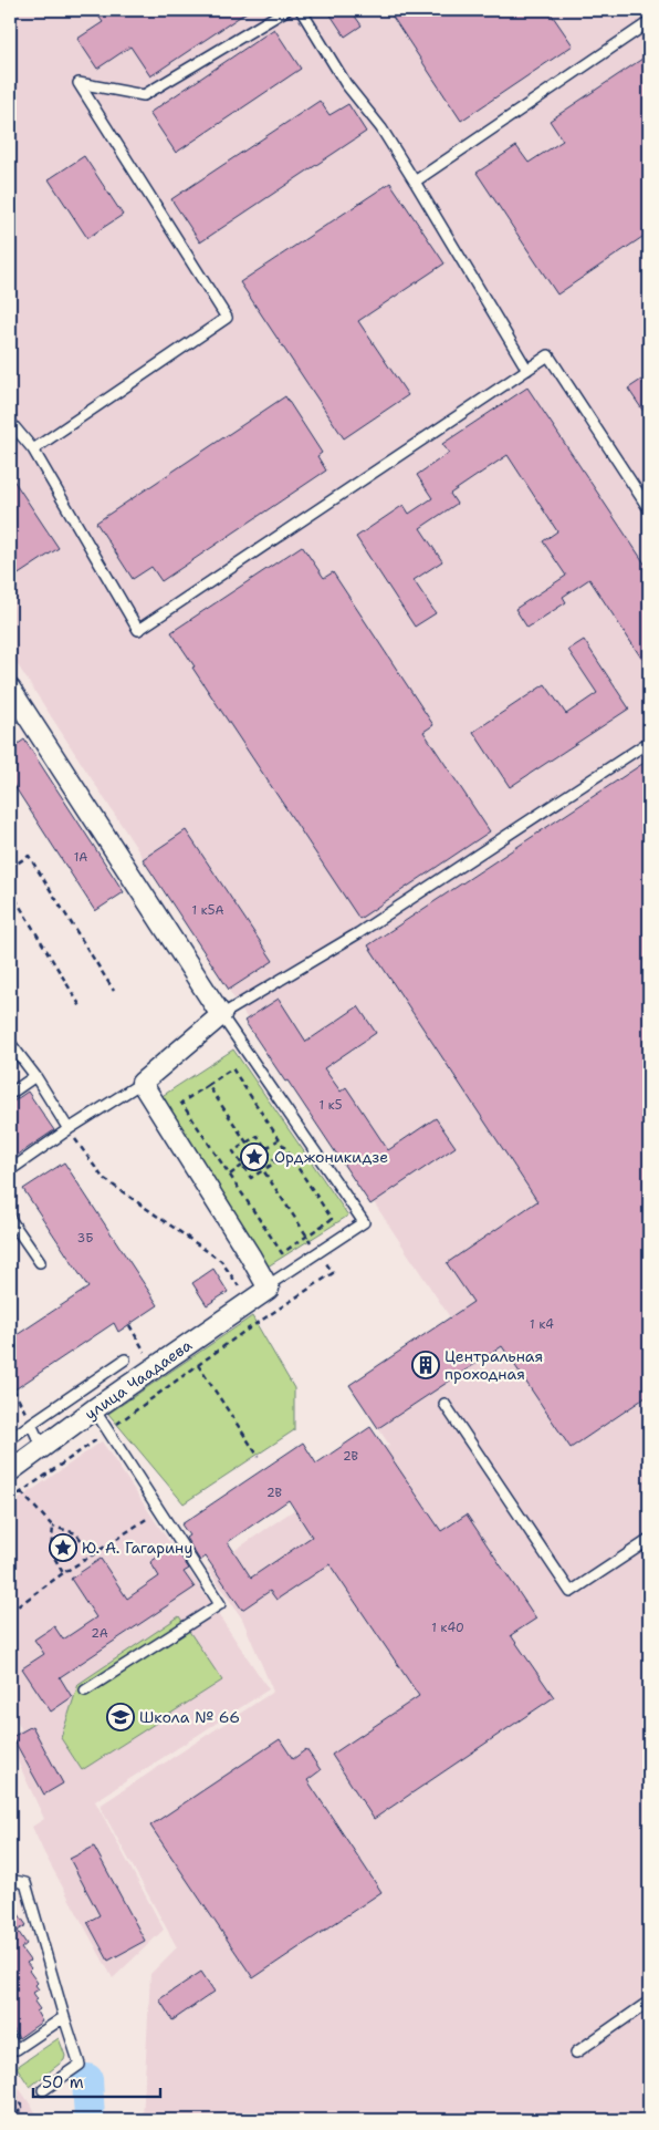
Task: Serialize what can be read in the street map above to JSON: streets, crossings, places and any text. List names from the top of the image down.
{
  "streets": {
    "street": ["улица Чаадаева"]
  },
  "places": {
    "place": ["Орджоникидзе", "Ю. А. Гагарину"],
    "building": ["Центральная проходная"],
    "school or university": ["Школа № 66"]
  },
  "house_numbers": [
    "1А",
    "1 к5А",
    "1 к5",
    "3Б",
    "1 к4",
    "2В",
    "2В",
    "1 к40",
    "2А"
  ],
  "scale_bar": "50 m"
}
